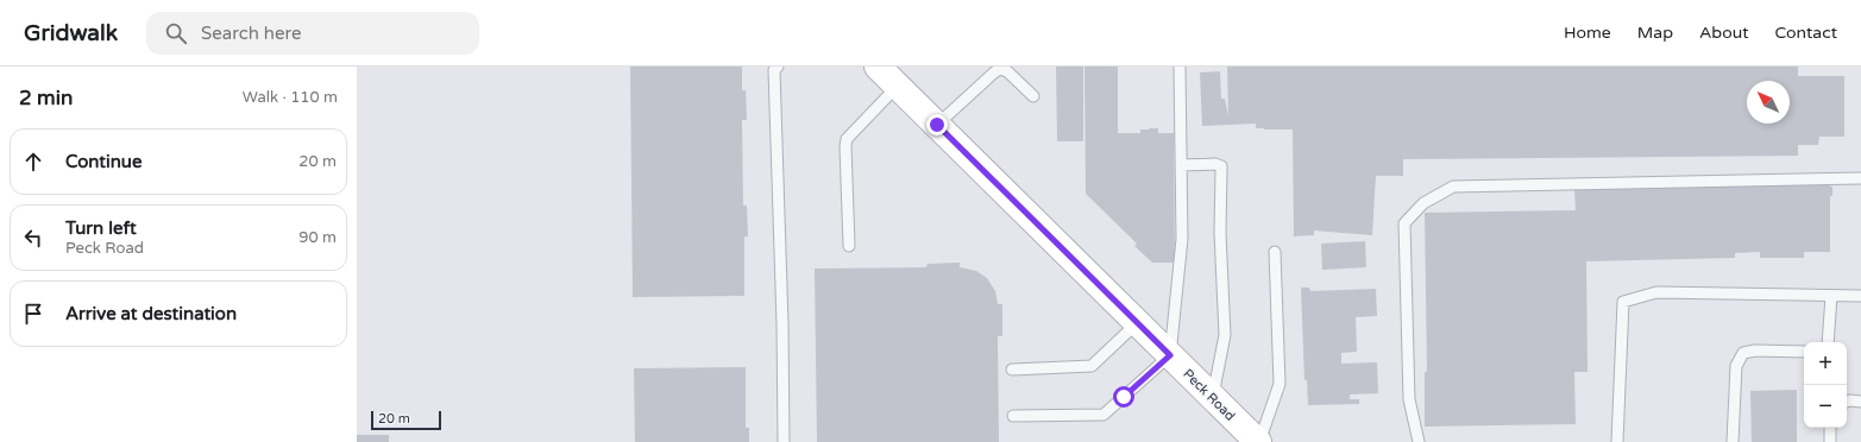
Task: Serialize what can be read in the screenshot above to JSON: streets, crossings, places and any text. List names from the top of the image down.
{
  "streets": {
    "main road": ["Peck Road"]
  },
  "scale_bar": "20 m",
  "north": "top left",
  "page": {
    "header": "Gridwalk",
    "search": "Search here",
    "nav": [
      "Home",
      "Map",
      "About",
      "Contact"
    ],
    "heading": ["2 min", "Walk · 110 m"],
    "list": [
      ["Continue", "20 m"],
      ["Turn left", "Peck Road", "90 m"],
      "Arrive at destination"
    ],
    "map_buttons": ["+", "−"],
    "scale": "20 m"
  }
}
